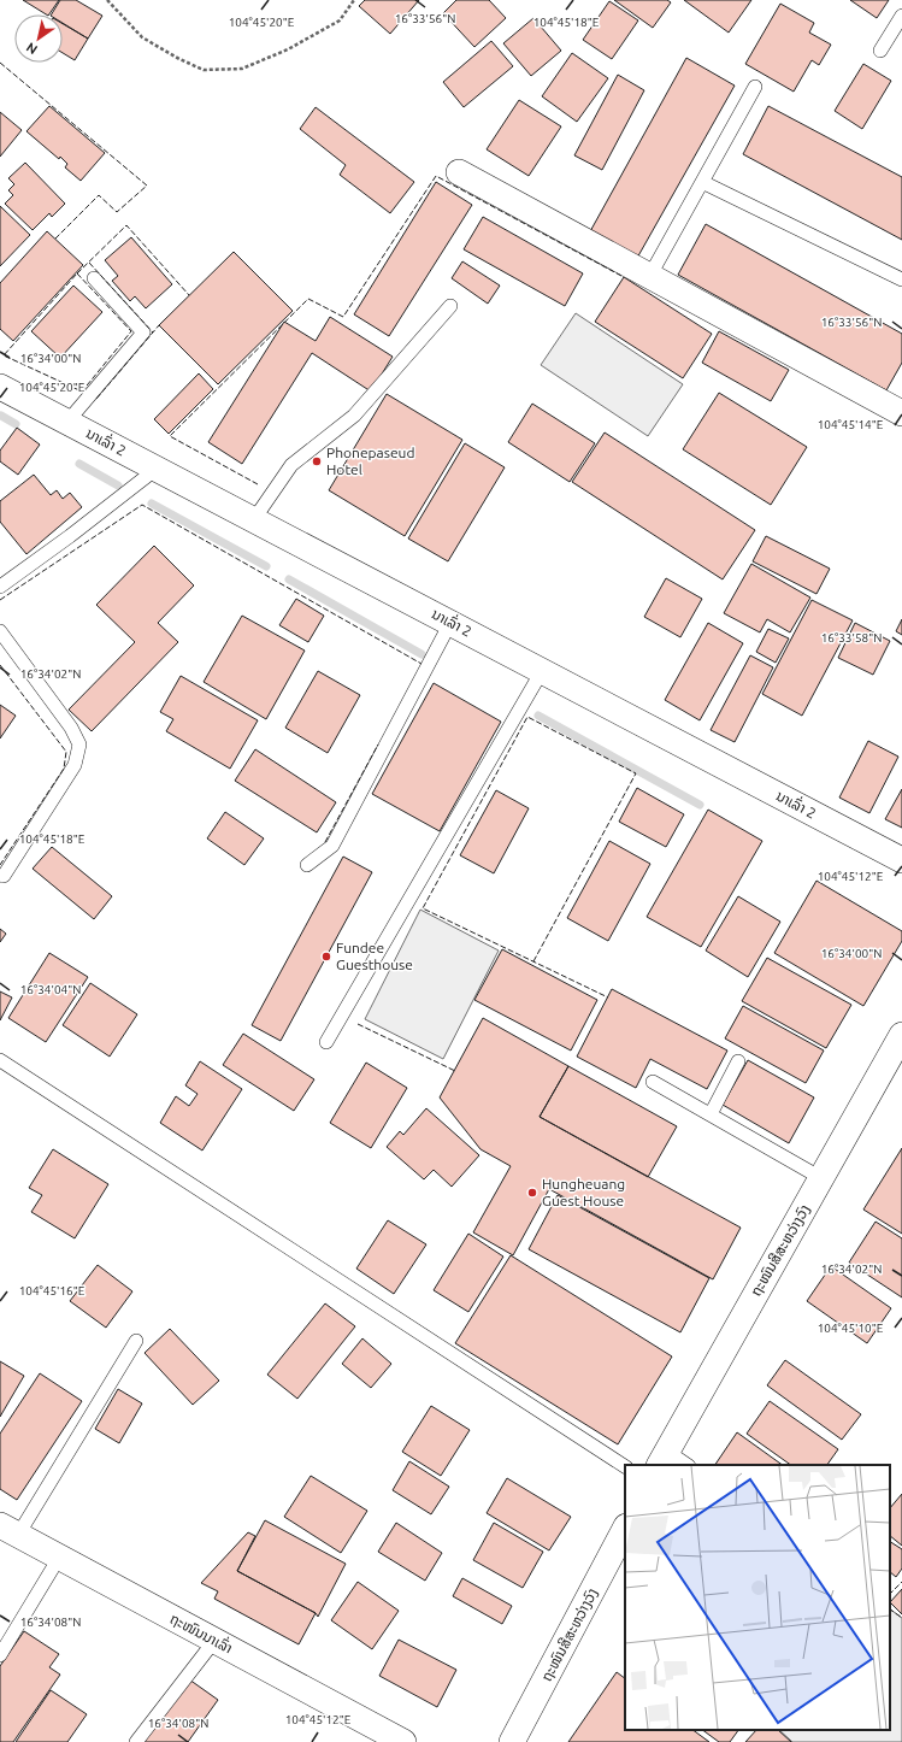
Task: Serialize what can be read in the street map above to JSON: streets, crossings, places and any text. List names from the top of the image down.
{
  "streets": {
    "street": ["ນາເລົ່າ 2", "ຖະໜົນສີສະຫວ່າງວົງ", "ຖະໜົນນາເລົ່າ"]
  },
  "places": ["Phonepaseud Hotel", "Fundee Guesthouse", "Hungheuang Guest House"],
  "north": "bottom left",
  "coordinates": [
    "16°33'56\"N",
    "104°45'20\"E",
    "104°45'18\"E",
    "16°34'00\"N",
    "104°45'14\"E",
    "16°33'58\"N",
    "16°34'02\"N",
    "104°45'12\"E",
    "16°34'04\"N",
    "104°45'16\"E",
    "104°45'10\"E",
    "16°34'08\"N"
  ]
}
